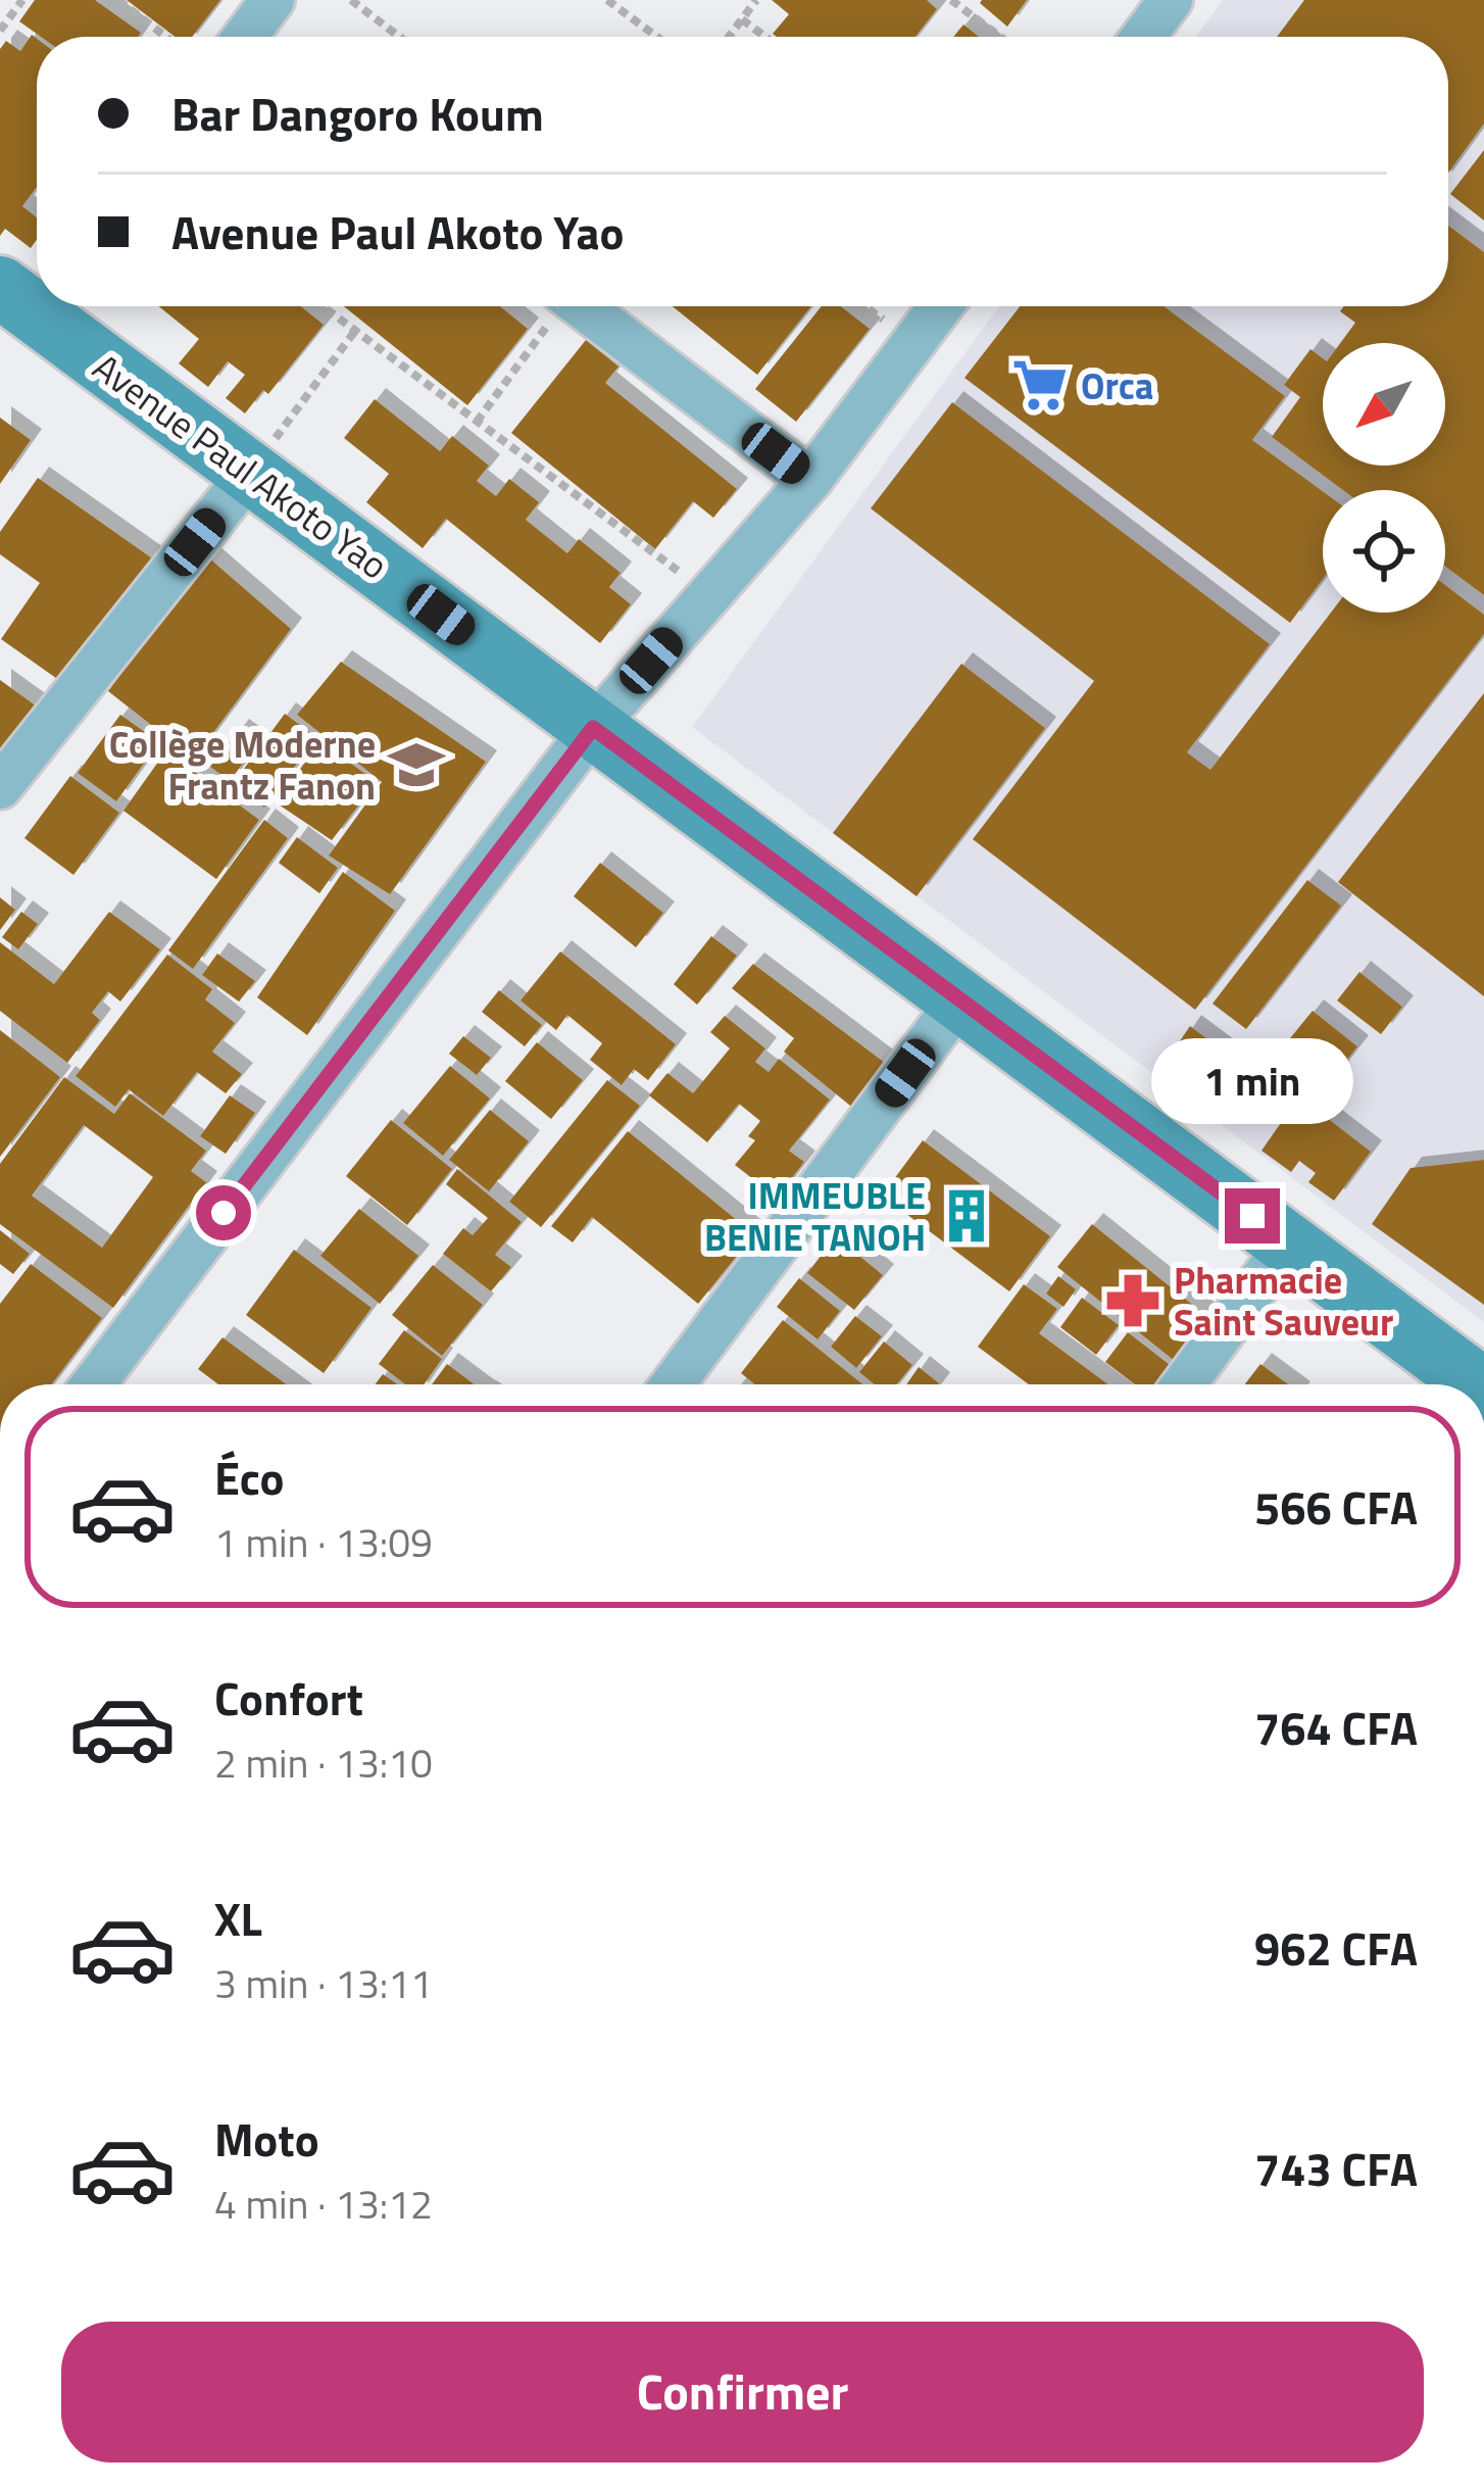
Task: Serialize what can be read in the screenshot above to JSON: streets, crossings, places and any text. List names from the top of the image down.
{
  "streets": {
    "street": ["Avenue Paul Akoto Yao"]
  },
  "places": {
    "supermarket": ["Orca"],
    "school or university": ["Collège Moderne Frantz Fanon"],
    "building": ["IMMEUBLE BENIE TANOH"],
    "pharmacy": ["Pharmacie Saint Sauveur"]
  },
  "north": "bottom left",
  "page": {
    "banner": ["Bar Dangoro Koum", "Avenue Paul Akoto Yao"],
    "bubble": "1 min",
    "list": [
      {
        "name": "Éco",
        "note": "1 min · 13:09",
        "value": "566 CFA"
      },
      {
        "name": "Confort",
        "note": "2 min · 13:10",
        "value": "764 CFA"
      },
      {
        "name": "XL",
        "note": "3 min · 13:11",
        "value": "962 CFA"
      },
      {
        "name": "Moto",
        "note": "4 min · 13:12",
        "value": "743 CFA"
      }
    ],
    "buttons": "Confirmer"
  }
}
